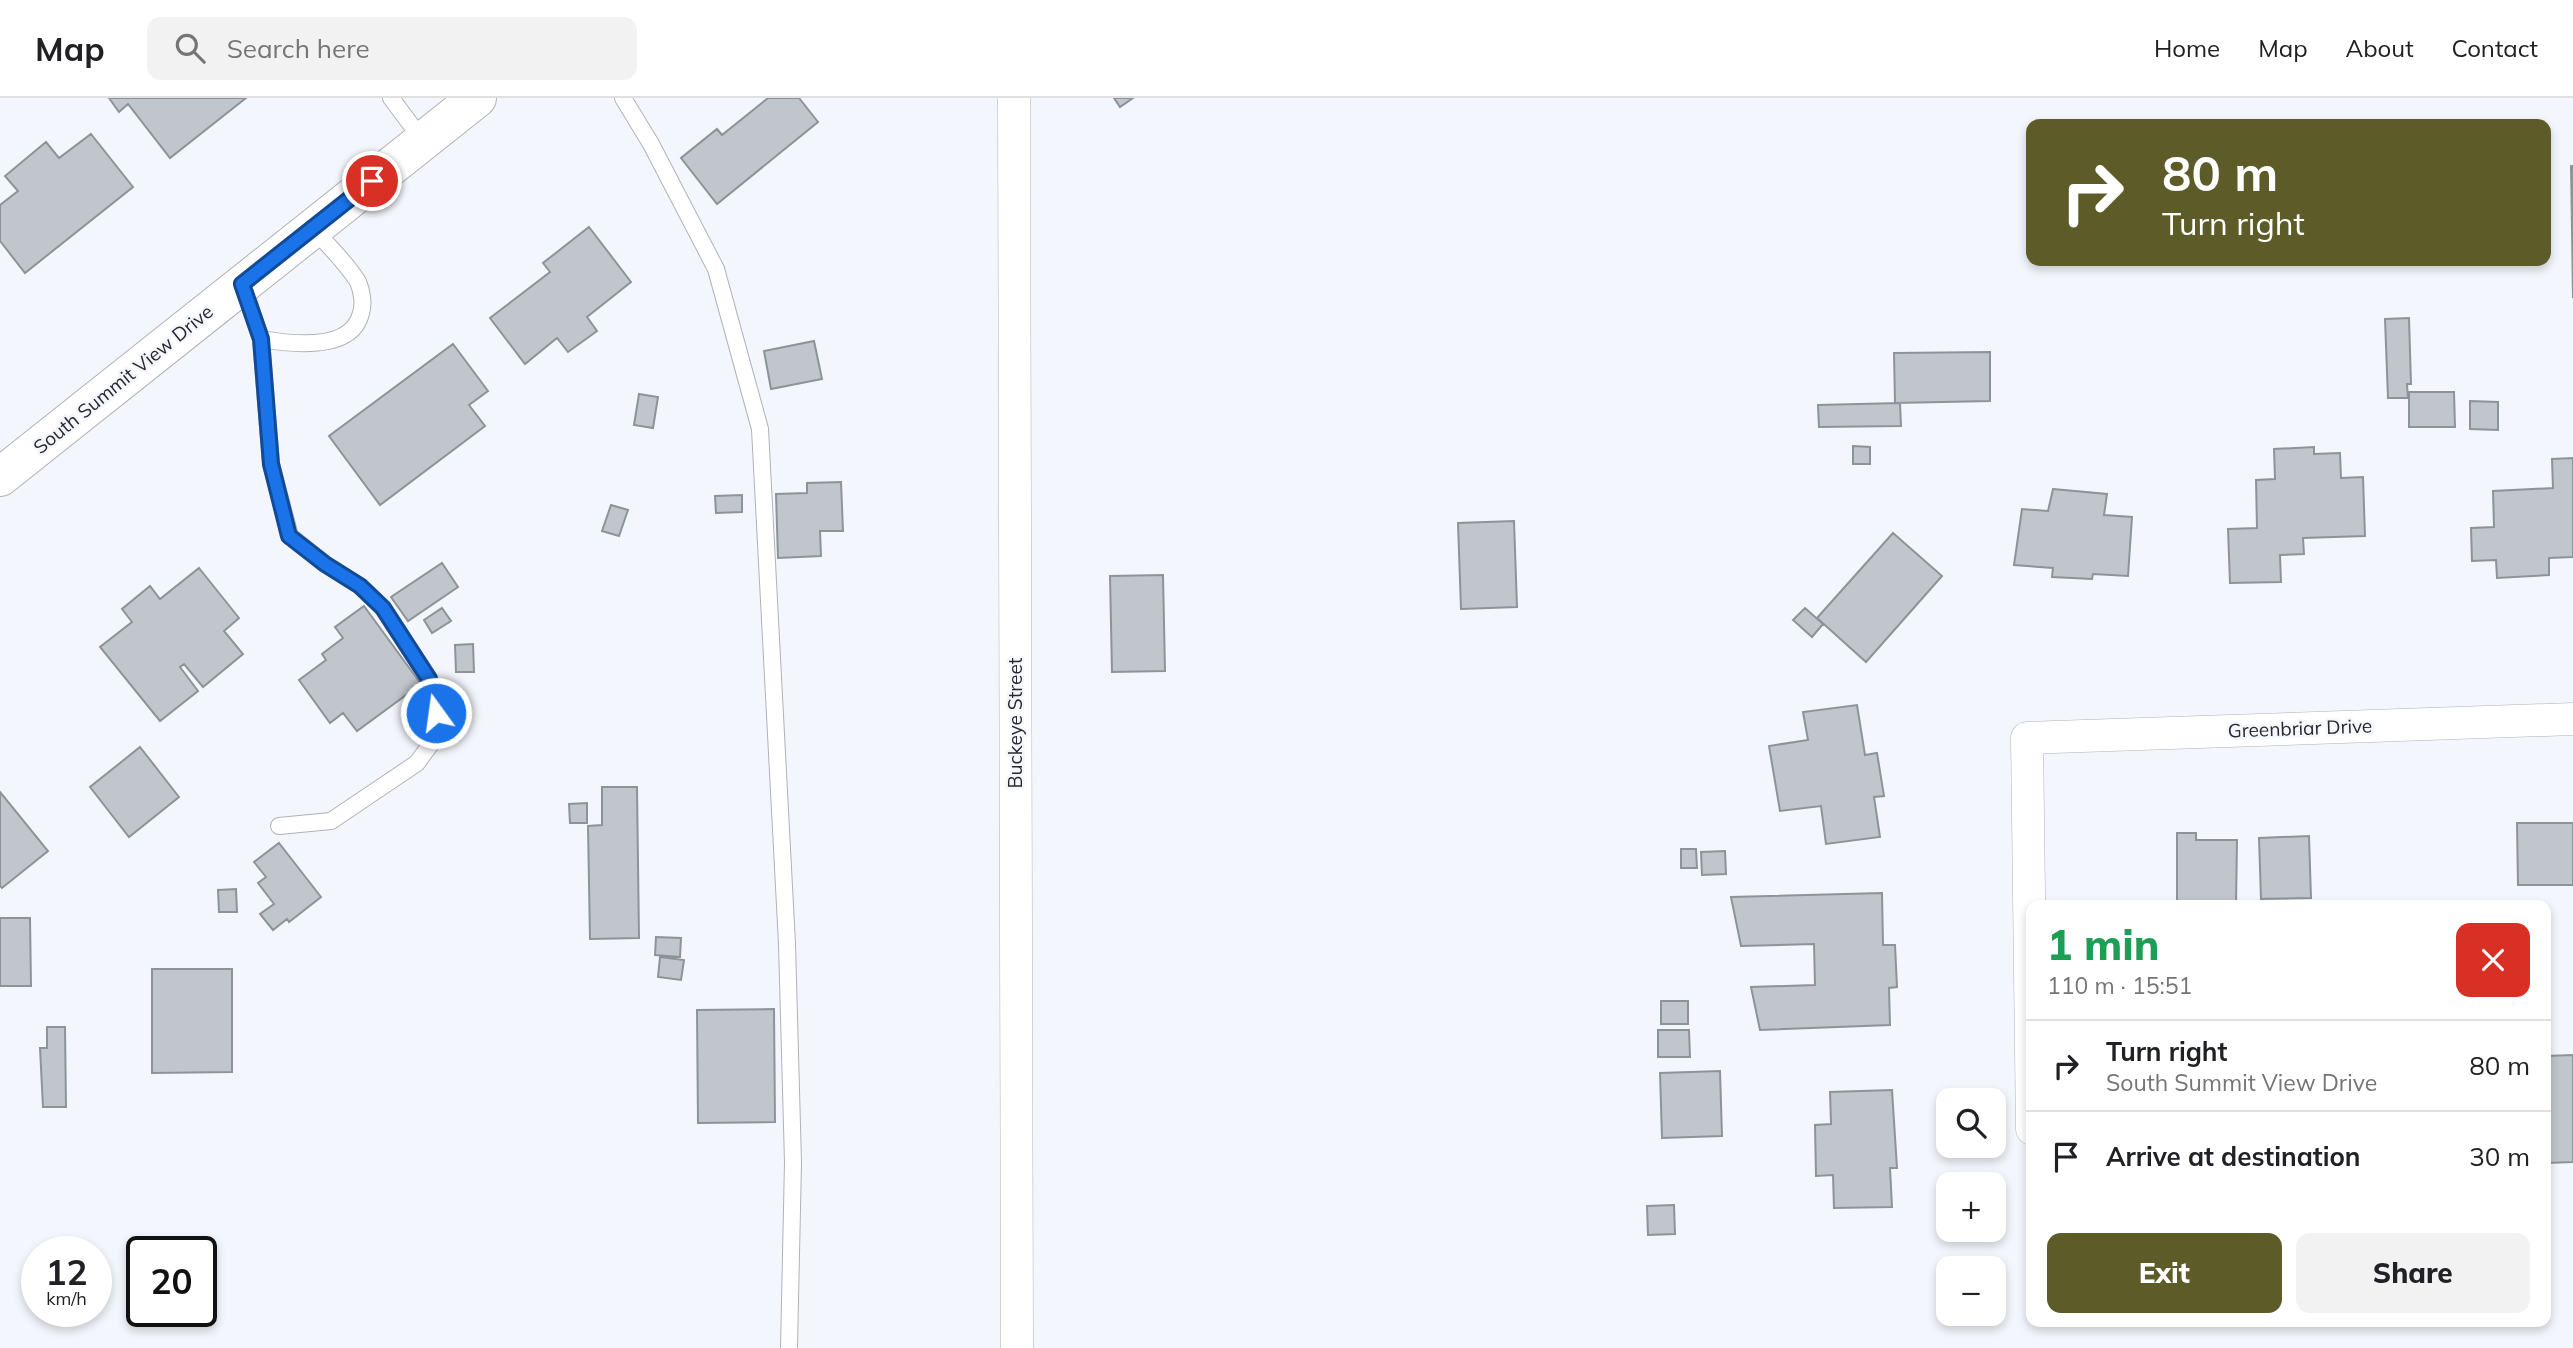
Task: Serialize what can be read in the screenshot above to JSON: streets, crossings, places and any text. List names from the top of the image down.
{
  "streets": {
    "street": ["South Summit View Drive", "Buckeye Street", "Greenbriar Drive"]
  },
  "page": {
    "header": "Map",
    "search": "Search here",
    "nav": [
      "Home",
      "Map",
      "About",
      "Contact"
    ],
    "turn": ["80 m", "Turn right"],
    "heading": ["1 min", "110 m · 15:51"],
    "list": [
      {
        "name": "Turn right",
        "note": "South Summit View Drive",
        "value": "80 m"
      },
      {
        "name": "Arrive at destination",
        "value": "30 m"
      }
    ],
    "map_buttons": ["+", "−"],
    "buttons": ["Exit", "Share"],
    "speed": "12 km/h",
    "limit": "20"
  }
}
